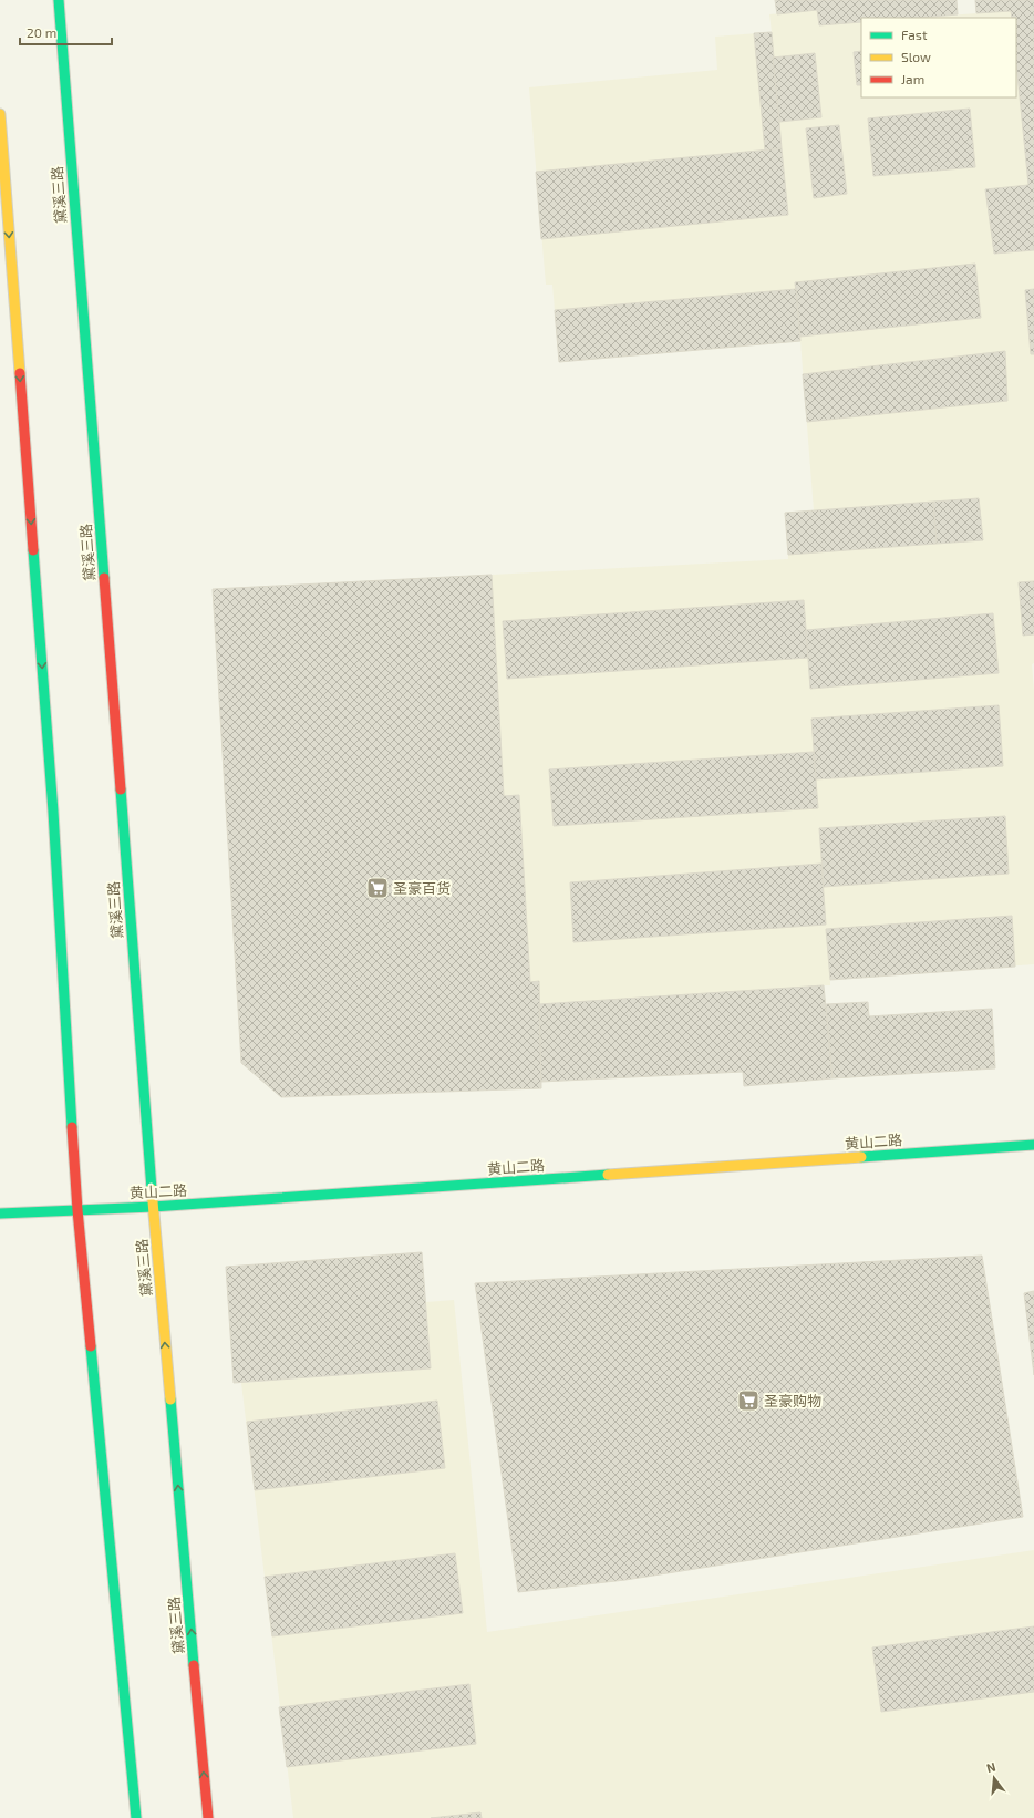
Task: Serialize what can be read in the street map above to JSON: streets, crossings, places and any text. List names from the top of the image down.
{
  "streets": {
    "main road": ["黛溪三路", "黄山二路"]
  },
  "crossings": [
    ["黛溪三路", "黄山二路"]
  ],
  "places": {
    "supermarket": ["圣豪百货", "圣豪购物"]
  },
  "legend": ["Fast", "Slow", "Jam"],
  "scale_bar": "20 m",
  "north": "top"
}
